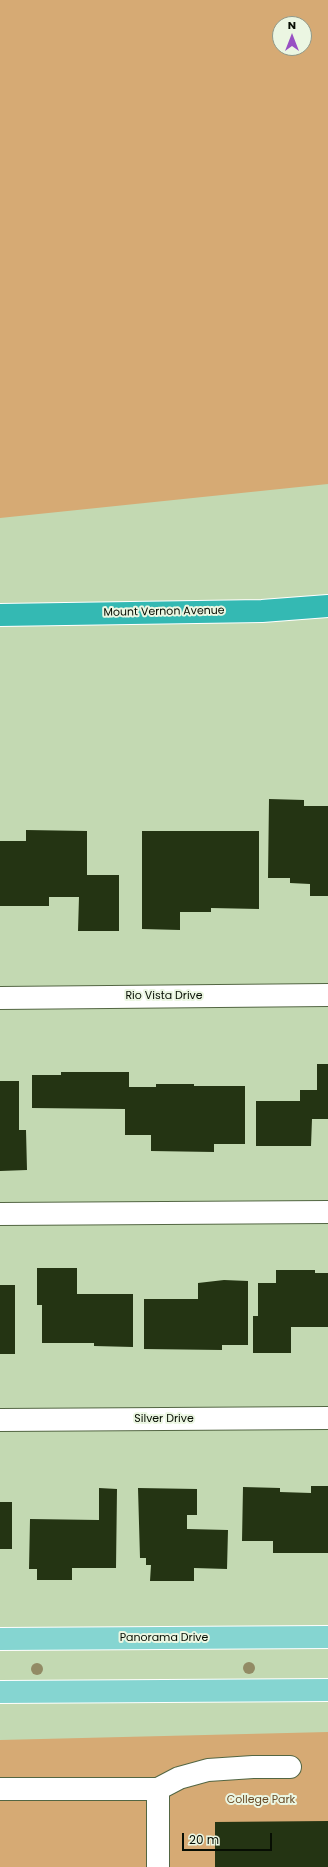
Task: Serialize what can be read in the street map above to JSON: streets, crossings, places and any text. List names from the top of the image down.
{
  "streets": {
    "highway": ["Mount Vernon Avenue"],
    "main road": ["Panorama Drive"],
    "street": ["Rio Vista Drive", "Silver Drive"]
  },
  "parks": ["College Park"],
  "scale_bar": "20 m",
  "north": "top"
}
